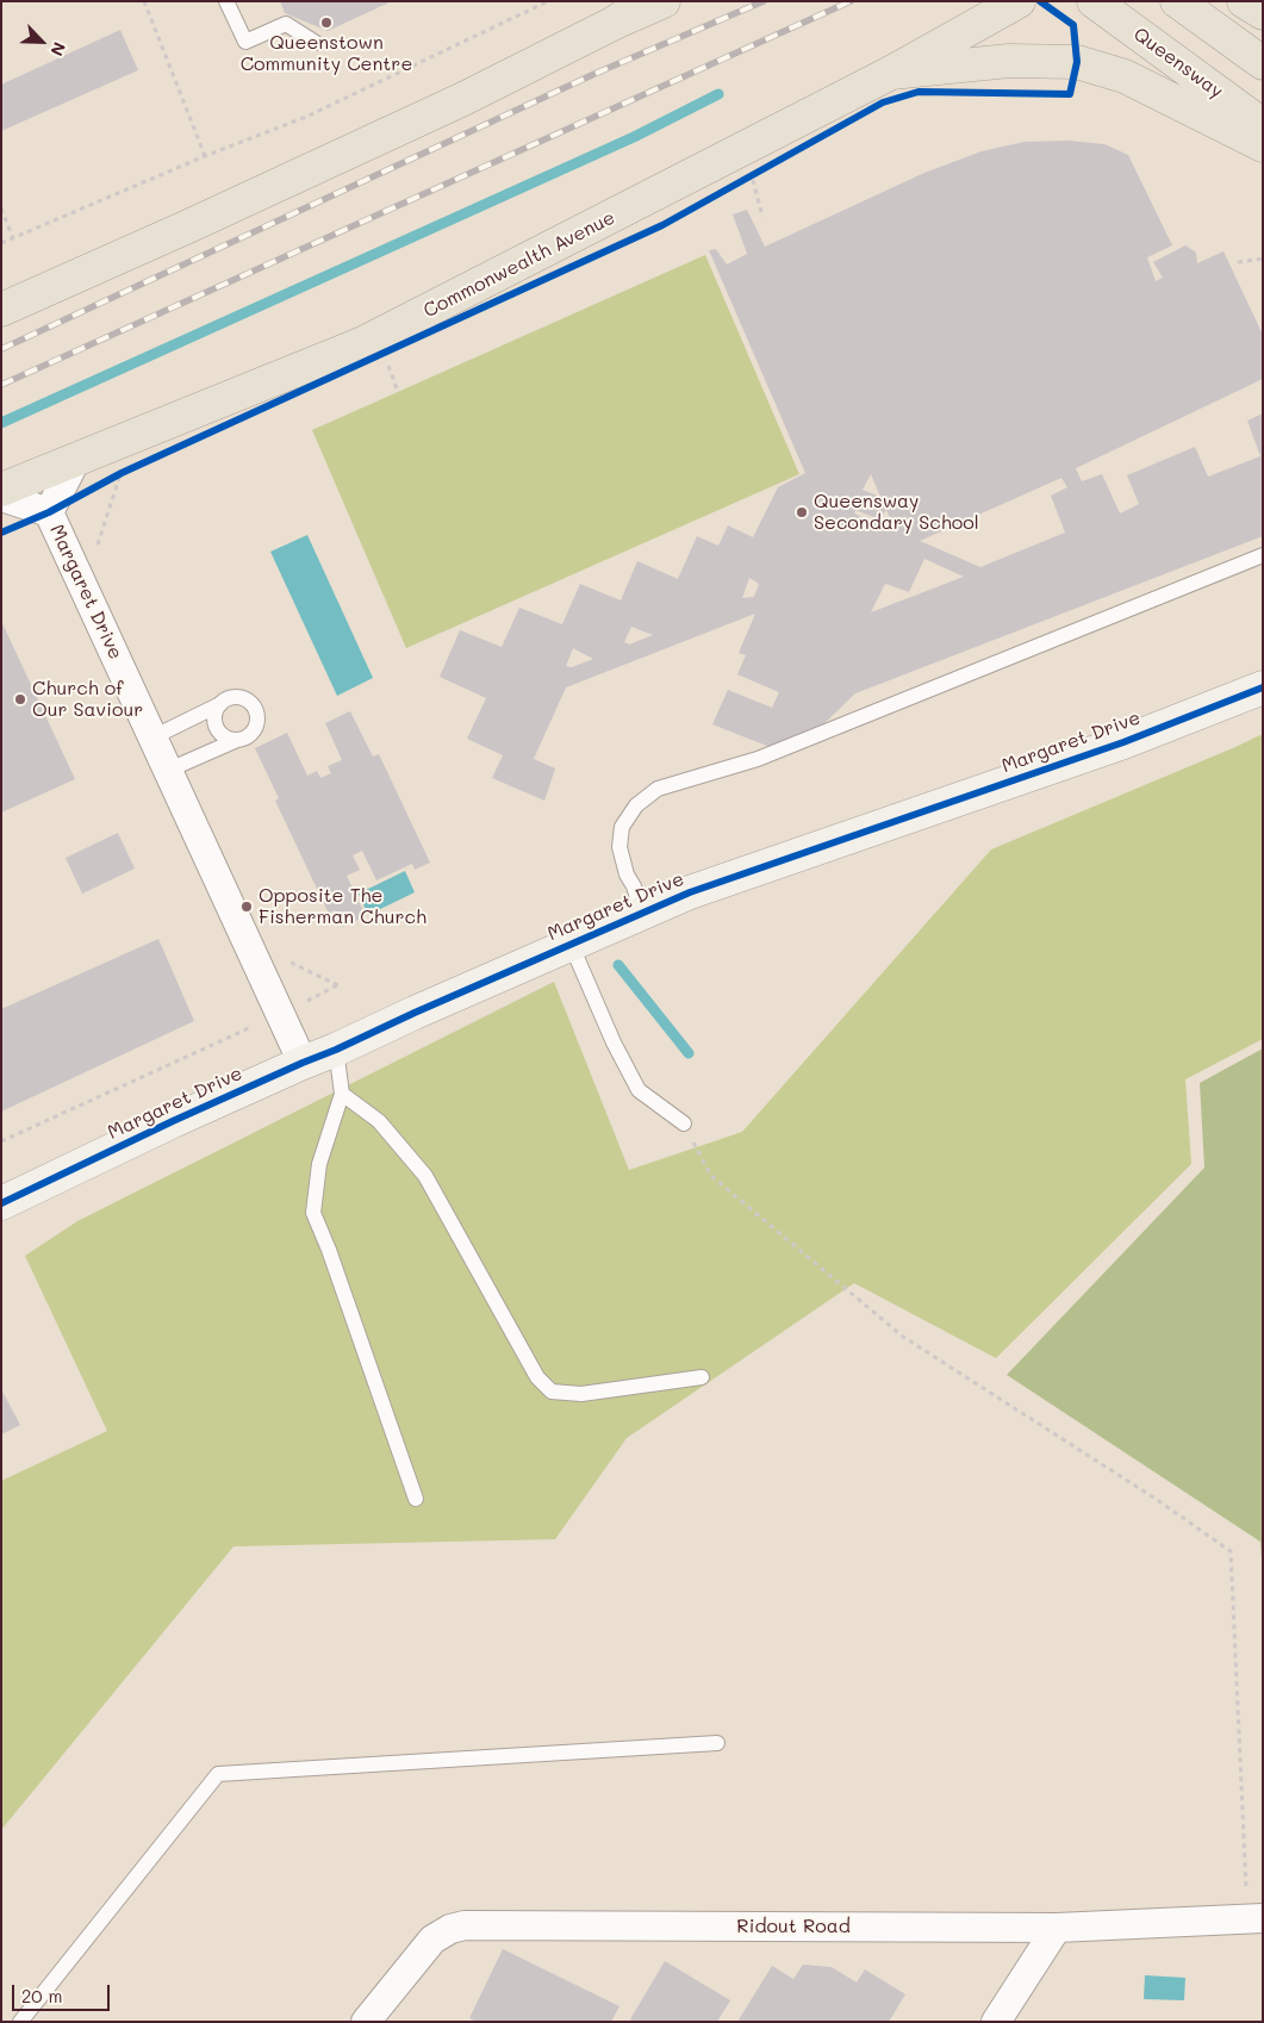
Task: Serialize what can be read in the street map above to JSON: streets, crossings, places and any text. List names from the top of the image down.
{
  "streets": {
    "main road": ["Queensway", "Commonwealth Avenue"],
    "street": ["Margaret Drive", "Ridout Road"]
  },
  "crossings": [
    ["Commonwealth Avenue", "Margaret Drive"]
  ],
  "places": [
    "Queenstown Community Centre",
    "Queensway Secondary School",
    "Church of Our Saviour",
    "Opposite The Fisherman Church"
  ],
  "scale_bar": "20 m",
  "north": "bottom right"
}
